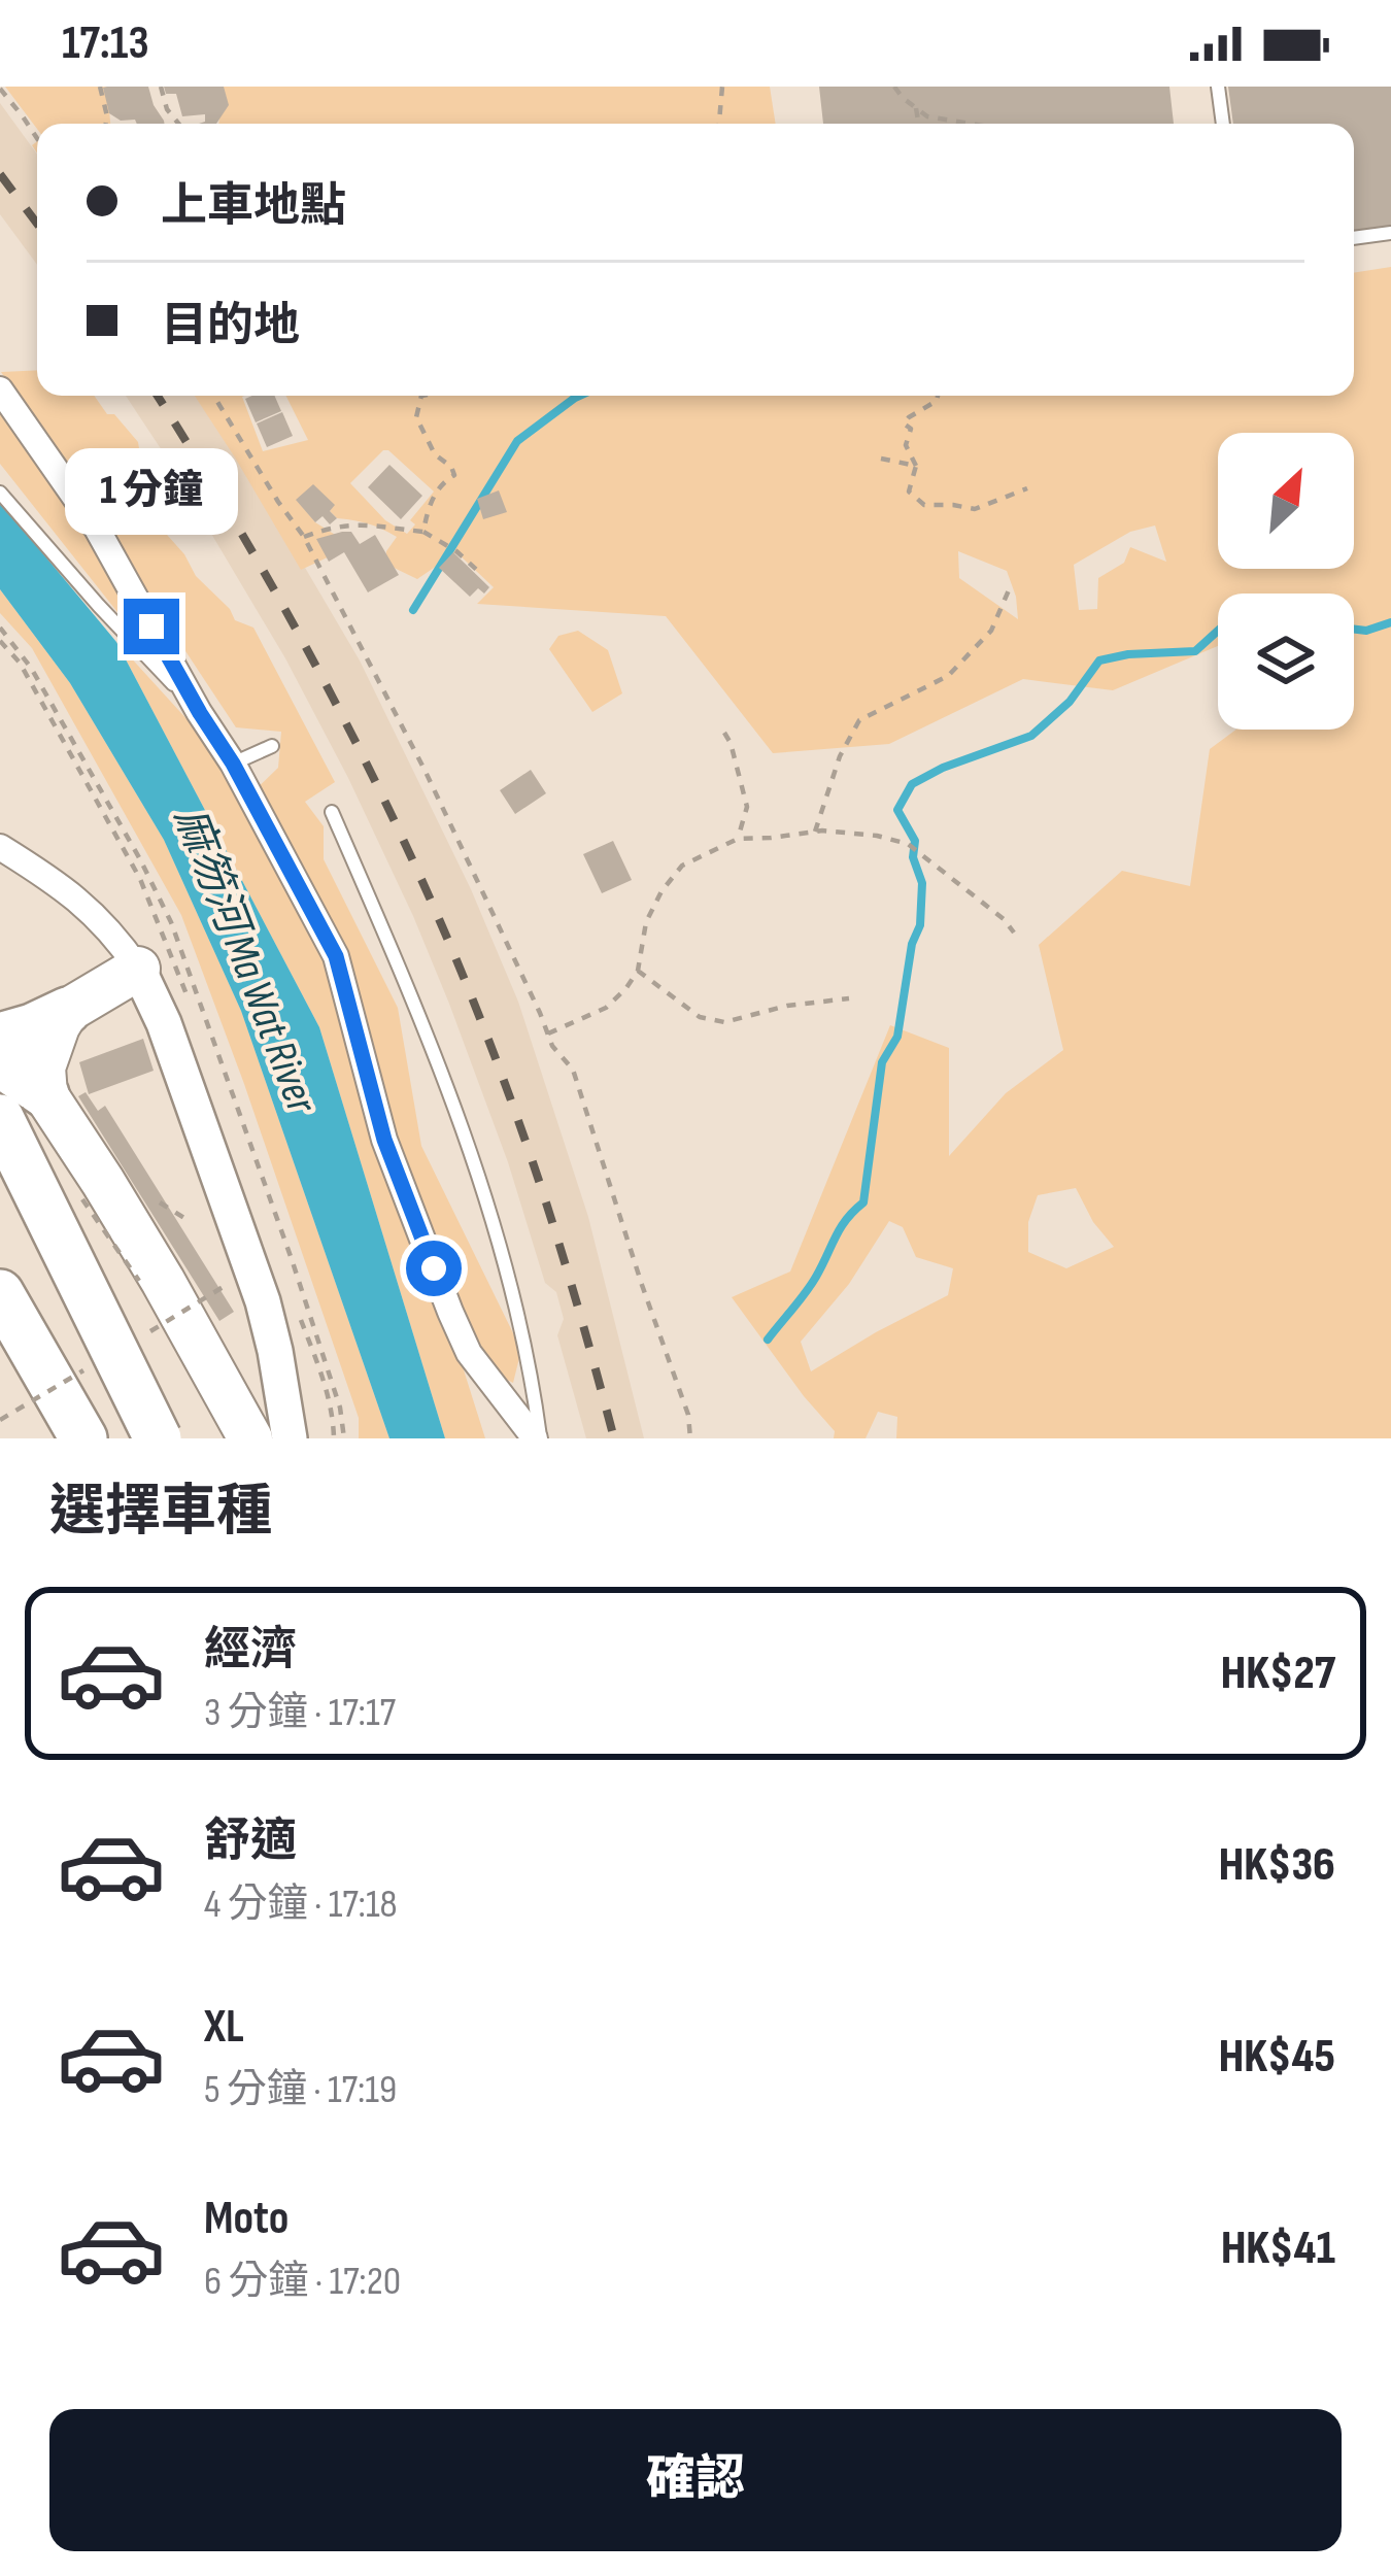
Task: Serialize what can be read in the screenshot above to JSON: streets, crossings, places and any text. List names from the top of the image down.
{
  "water": ["麻笏河 Ma Wat River"],
  "north": "top right",
  "page": {
    "status": "17:13",
    "banner": ["上車地點", "目的地"],
    "bubble": "1 分鐘",
    "heading": "選擇車種",
    "list": [
      {
        "name": "經濟",
        "note": "3 分鐘 · 17:17",
        "value": "HK$27"
      },
      {
        "name": "舒適",
        "note": "4 分鐘 · 17:18",
        "value": "HK$36"
      },
      {
        "name": "XL",
        "note": "5 分鐘 · 17:19",
        "value": "HK$45"
      },
      {
        "name": "Moto",
        "note": "6 分鐘 · 17:20",
        "value": "HK$41"
      }
    ],
    "buttons": "確認"
  }
}
